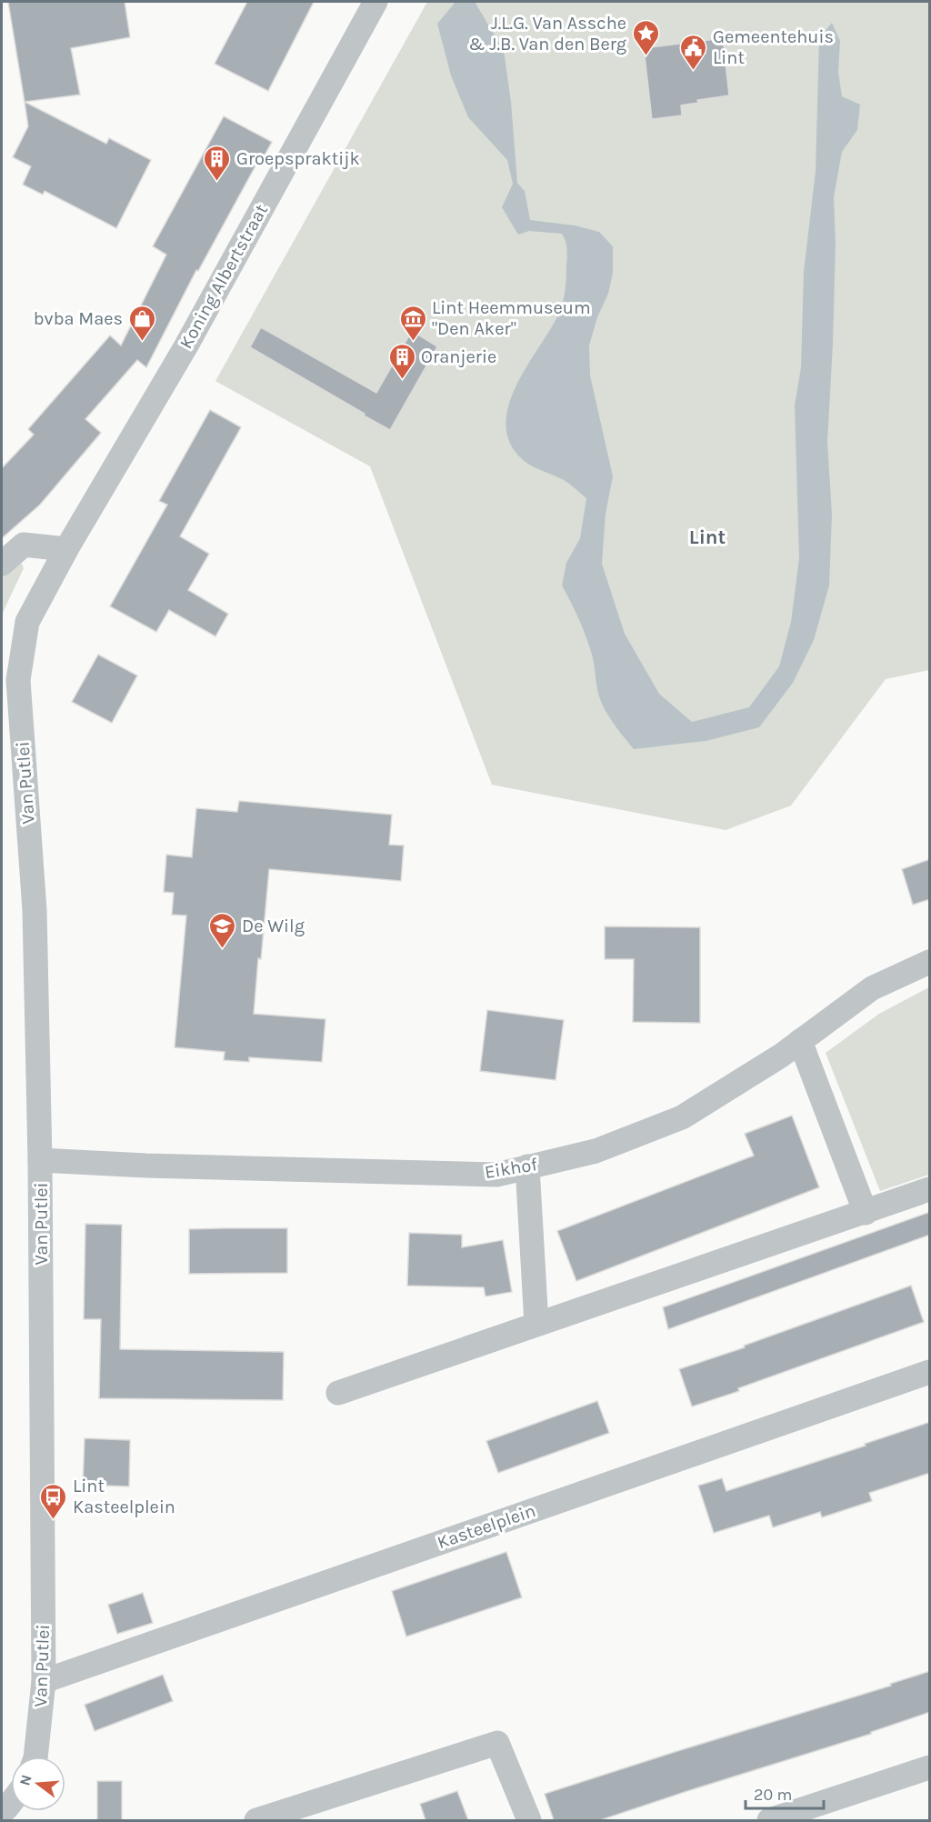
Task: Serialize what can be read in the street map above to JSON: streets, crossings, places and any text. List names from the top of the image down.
{
  "streets": {
    "street": [
      "Koning Albertstraat",
      "Van Putlei",
      "Eikhof",
      "Kasteelplein"
    ]
  },
  "crossings": [
    ["Koning Albertstraat", "Van Putlei"],
    ["Van Putlei", "Eikhof"],
    ["Van Putlei", "Kasteelplein"]
  ],
  "districts": ["Lint"],
  "places": {
    "place": ["J.L.G. Van Assche & J.B. Van den Berg"],
    "public building": ["Gemeentehuis Lint"],
    "building": ["Groepspraktijk", "Oranjerie"],
    "shop": ["bvba Maes"],
    "museum": ["Lint Heemmuseum \"Den Aker\""],
    "school or university": ["De Wilg"],
    "bus stop": ["Lint Kasteelplein"]
  },
  "scale_bar": "20 m",
  "north": "left"
}
